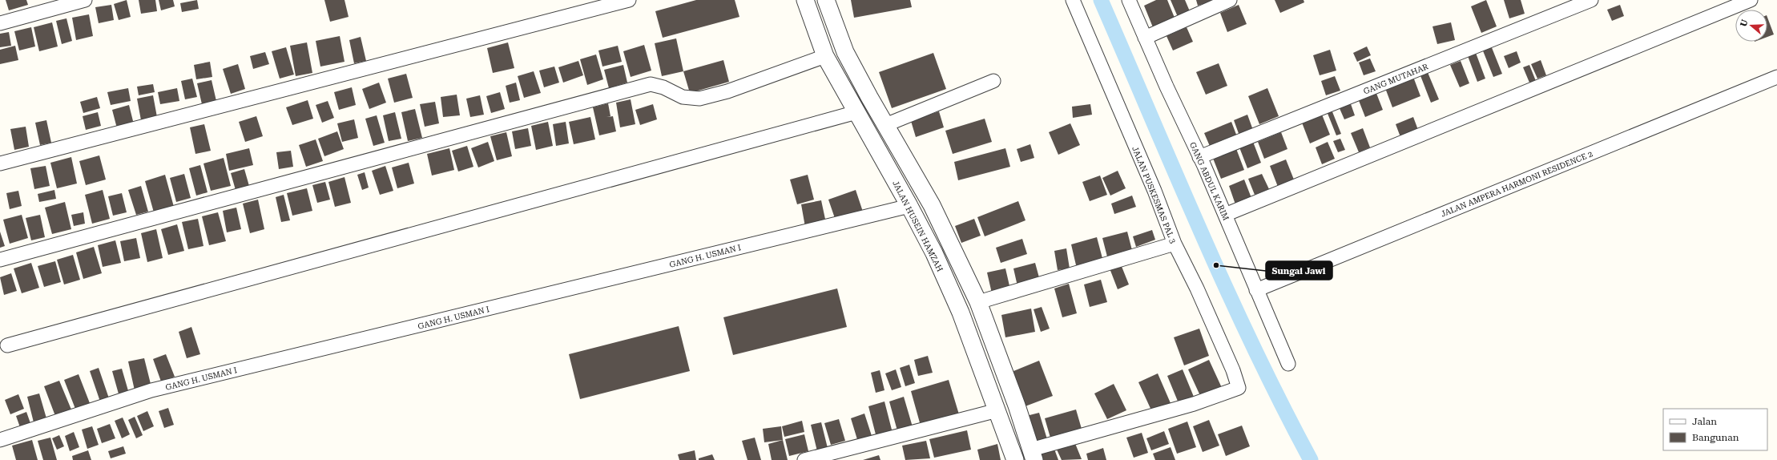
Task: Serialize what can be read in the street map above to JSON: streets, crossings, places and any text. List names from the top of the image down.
{
  "streets": {
    "street": [
      "GANG MUTAHAR",
      "GANG ABDUL KARIM",
      "JALAN AMPERA HARMONI RESIDENCE 2",
      "JALAN PUSKESMAS PAL 3",
      "JALAN HUSEIN HAMZAH",
      "GANG H. USMAN I"
    ]
  },
  "crossings": [
    ["GANG MUTAHAR", "GANG ABDUL KARIM"],
    ["GANG ABDUL KARIM", "JALAN AMPERA HARMONI RESIDENCE 2"],
    ["JALAN HUSEIN HAMZAH", "GANG H. USMAN I"]
  ],
  "places": ["Sungai Jawi"],
  "legend": ["Jalan", "Bangunan"],
  "north": "left"
}
